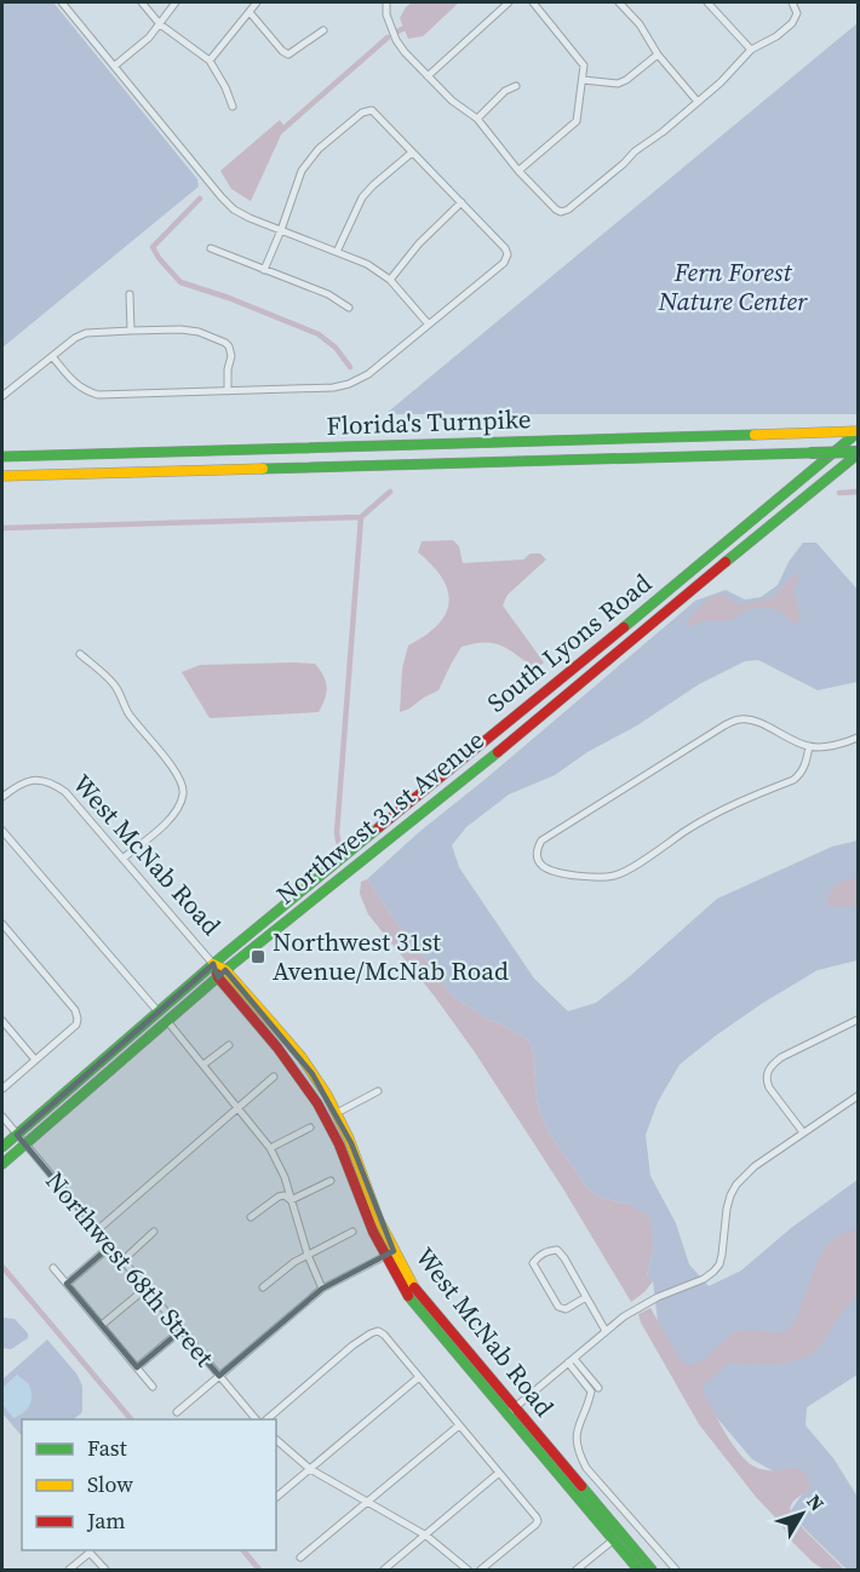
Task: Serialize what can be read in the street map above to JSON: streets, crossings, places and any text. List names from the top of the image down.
{
  "streets": {
    "main road": [
      "Florida's Turnpike",
      "South Lyons Road",
      "Northwest 31st Avenue",
      "West McNab Road"
    ],
    "street": ["Northwest 68th Street"]
  },
  "crossings": [
    ["Florida's Turnpike", "South Lyons Road"],
    ["Florida's Turnpike", "Northwest 31st Avenue"],
    ["South Lyons Road", "Northwest 31st Avenue"],
    ["Northwest 31st Avenue", "West McNab Road"],
    ["Northwest 31st Avenue", "Northwest 68th Street"]
  ],
  "parks": ["Fern Forest Nature Center"],
  "places": {
    "transit": ["Northwest 31st Avenue/McNab Road"]
  },
  "legend": ["Fast", "Slow", "Jam"],
  "north": "top right"
}
